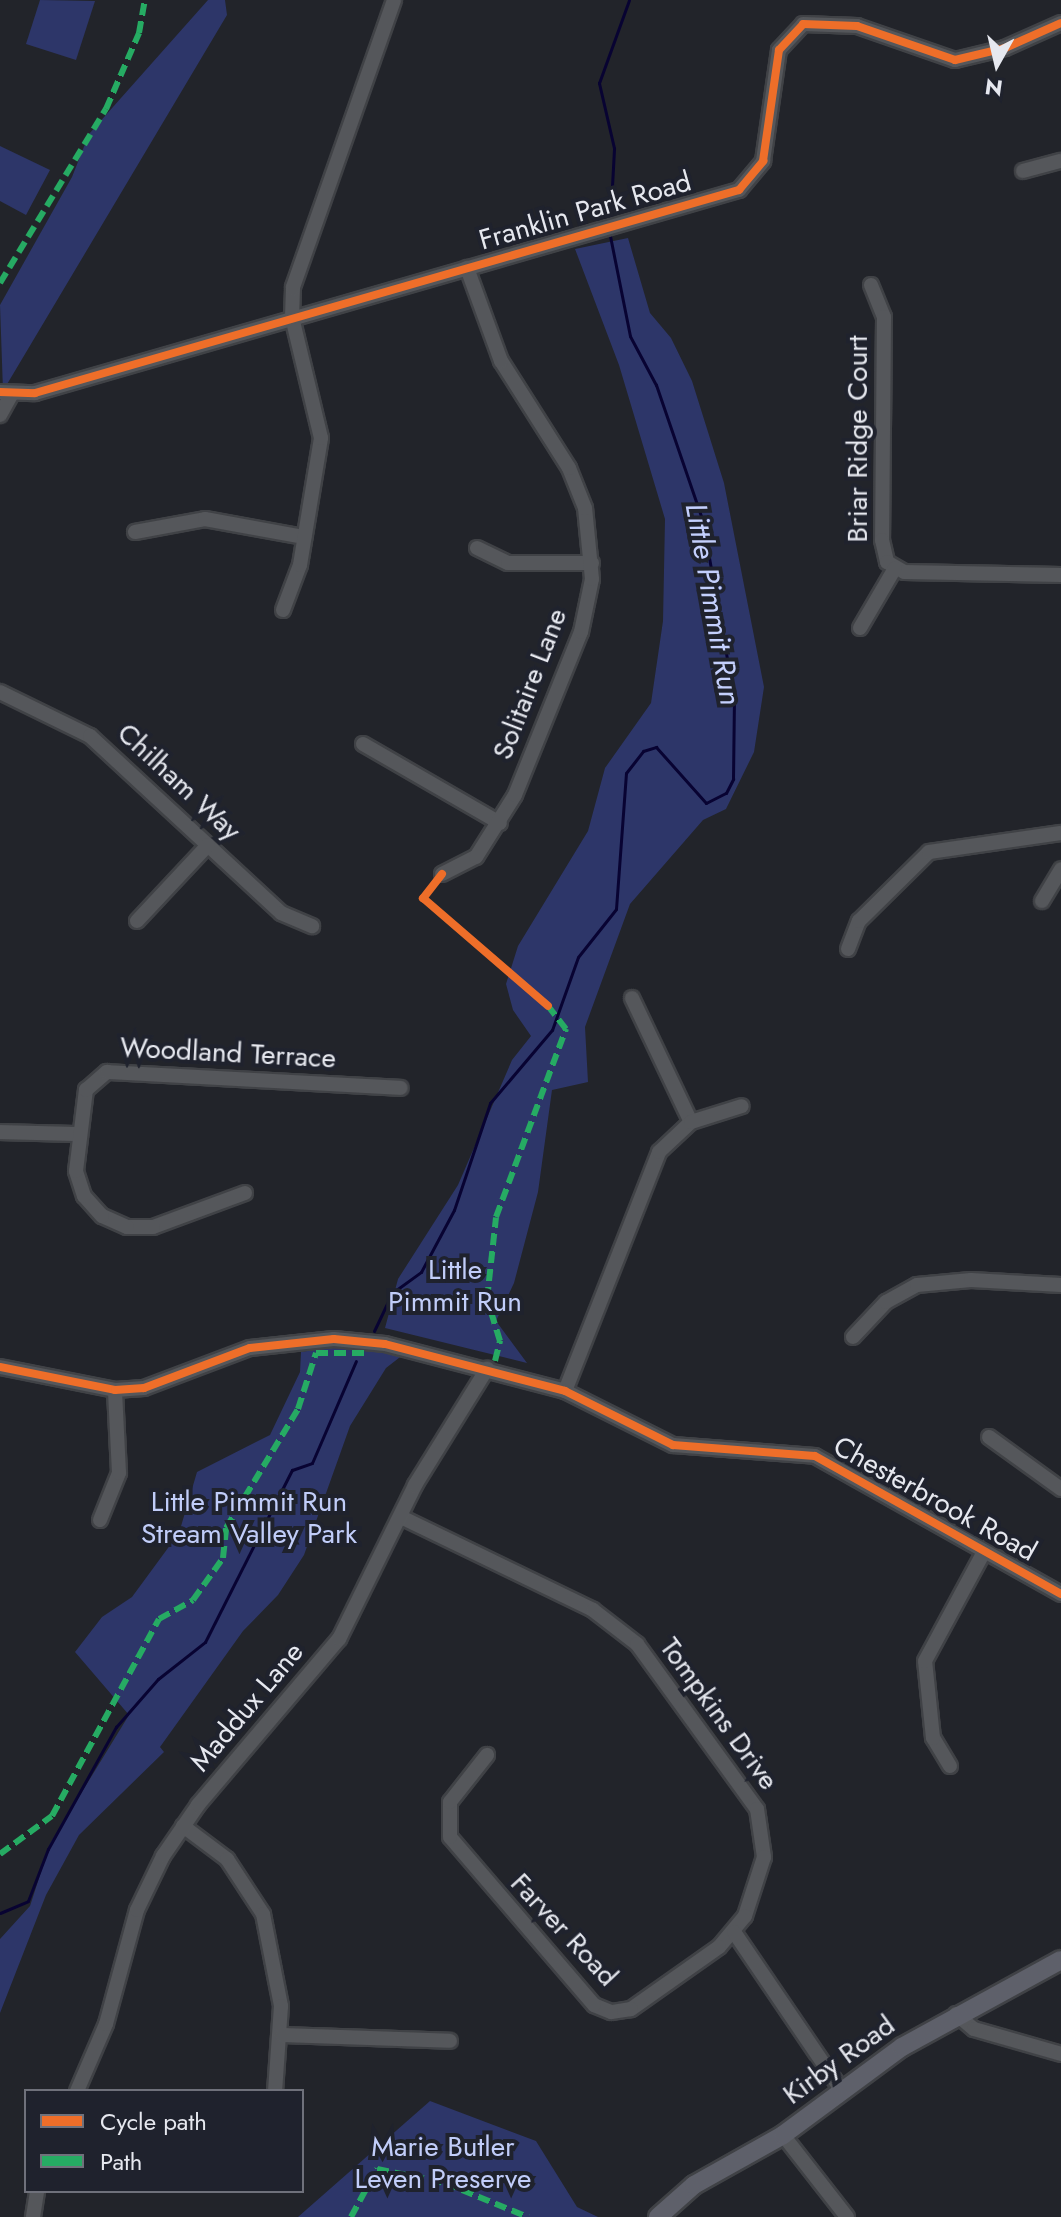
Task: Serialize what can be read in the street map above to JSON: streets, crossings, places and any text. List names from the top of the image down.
{
  "streets": {
    "main road": ["Kirby Road"],
    "street": [
      "Franklin Park Road",
      "Briar Ridge Court",
      "Solitaire Lane",
      "Chilham Way",
      "Woodland Terrace",
      "Chesterbrook Road",
      "Maddux Lane",
      "Tompkins Drive",
      "Farver Road"
    ]
  },
  "crossings": [
    ["Franklin Park Road", "Solitaire Lane"],
    ["Chesterbrook Road", "Maddux Lane"],
    ["Maddux Lane", "Tompkins Drive"],
    ["Tompkins Drive", "Farver Road"]
  ],
  "water": ["Little Pimmit Run"],
  "parks": ["Little Pimmit Run", "Little Pimmit Run Stream Valley Park", "Marie Butler Leven Preserve"],
  "legend": ["Cycle path", "Path"],
  "north": "bottom"
}
